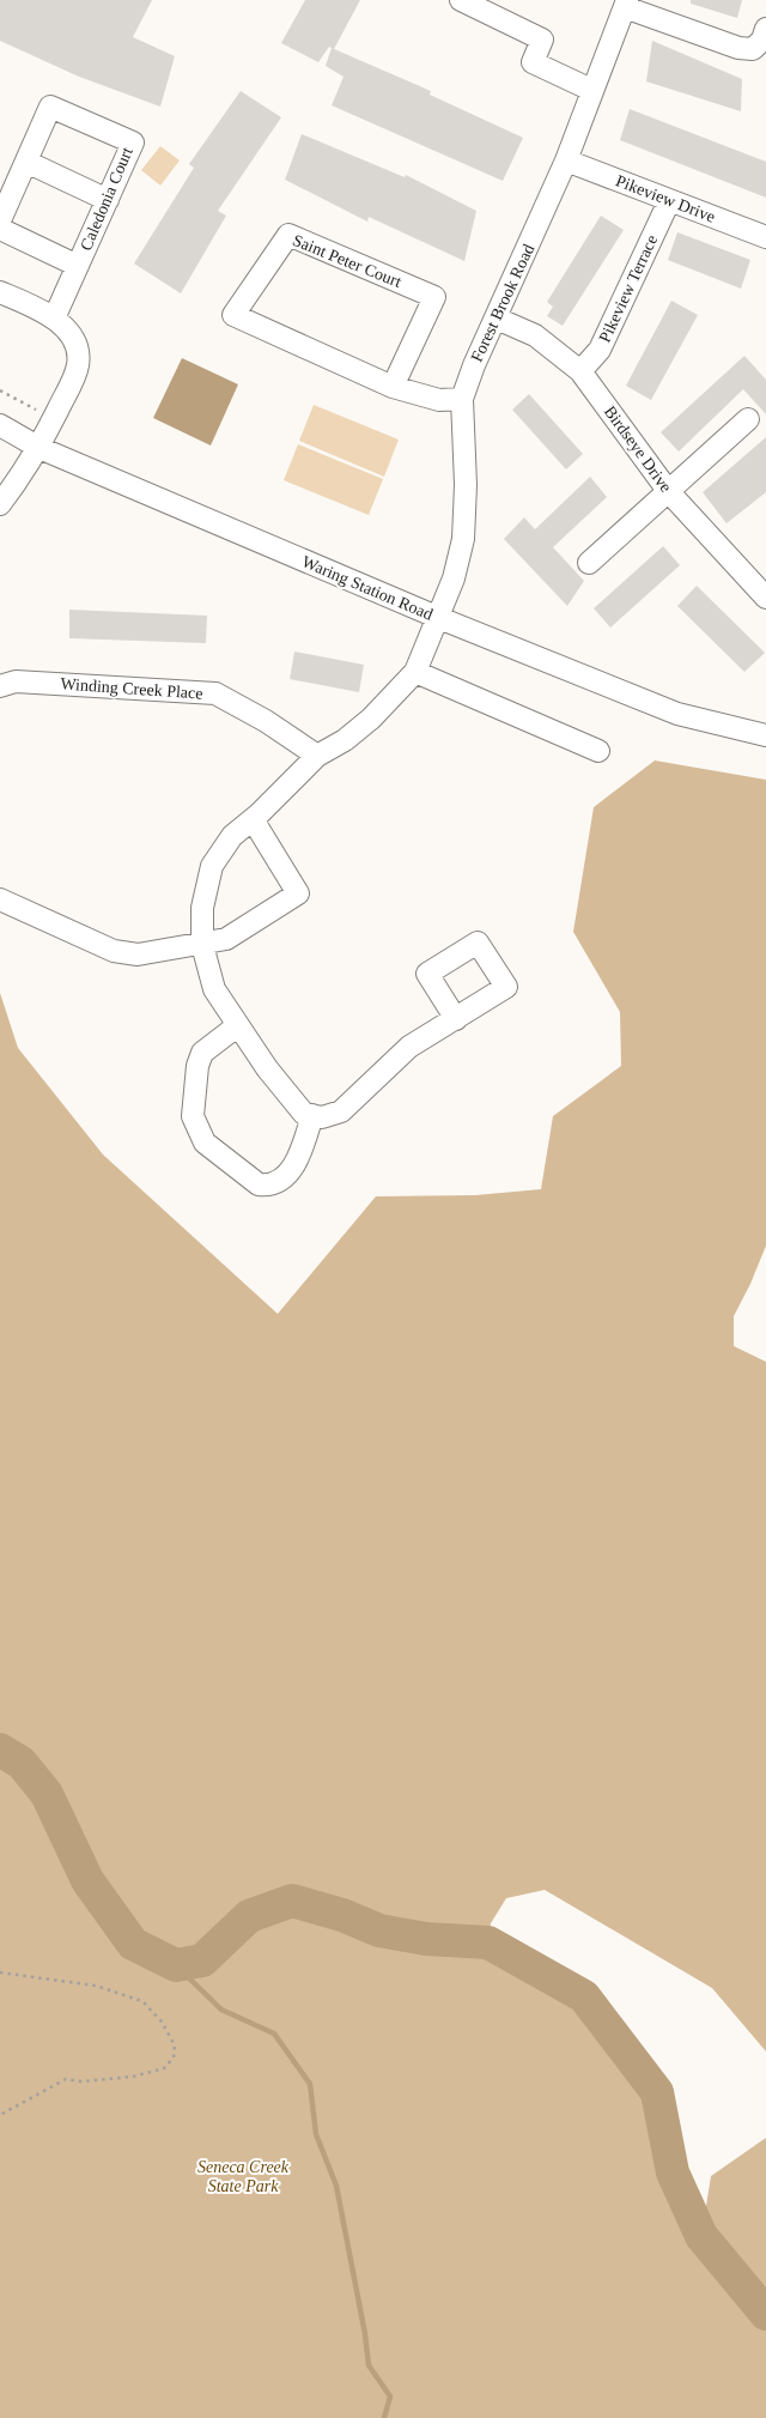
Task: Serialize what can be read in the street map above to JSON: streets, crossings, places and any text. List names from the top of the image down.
{
  "streets": {
    "street": [
      "Caledonia Court",
      "Pikeview Drive",
      "Saint Peter Court",
      "Pikeview Terrace",
      "Forest Brook Road",
      "Birdseye Drive",
      "Waring Station Road",
      "Winding Creek Place"
    ]
  },
  "crossings": [
    ["Pikeview Drive", "Pikeview Terrace"],
    ["Pikeview Drive", "Forest Brook Road"],
    ["Saint Peter Court", "Forest Brook Road"],
    ["Pikeview Terrace", "Birdseye Drive"],
    ["Forest Brook Road", "Birdseye Drive"],
    ["Forest Brook Road", "Waring Station Road"],
    ["Forest Brook Road", "Winding Creek Place"]
  ],
  "parks": ["Seneca Creek State Park"]
}
